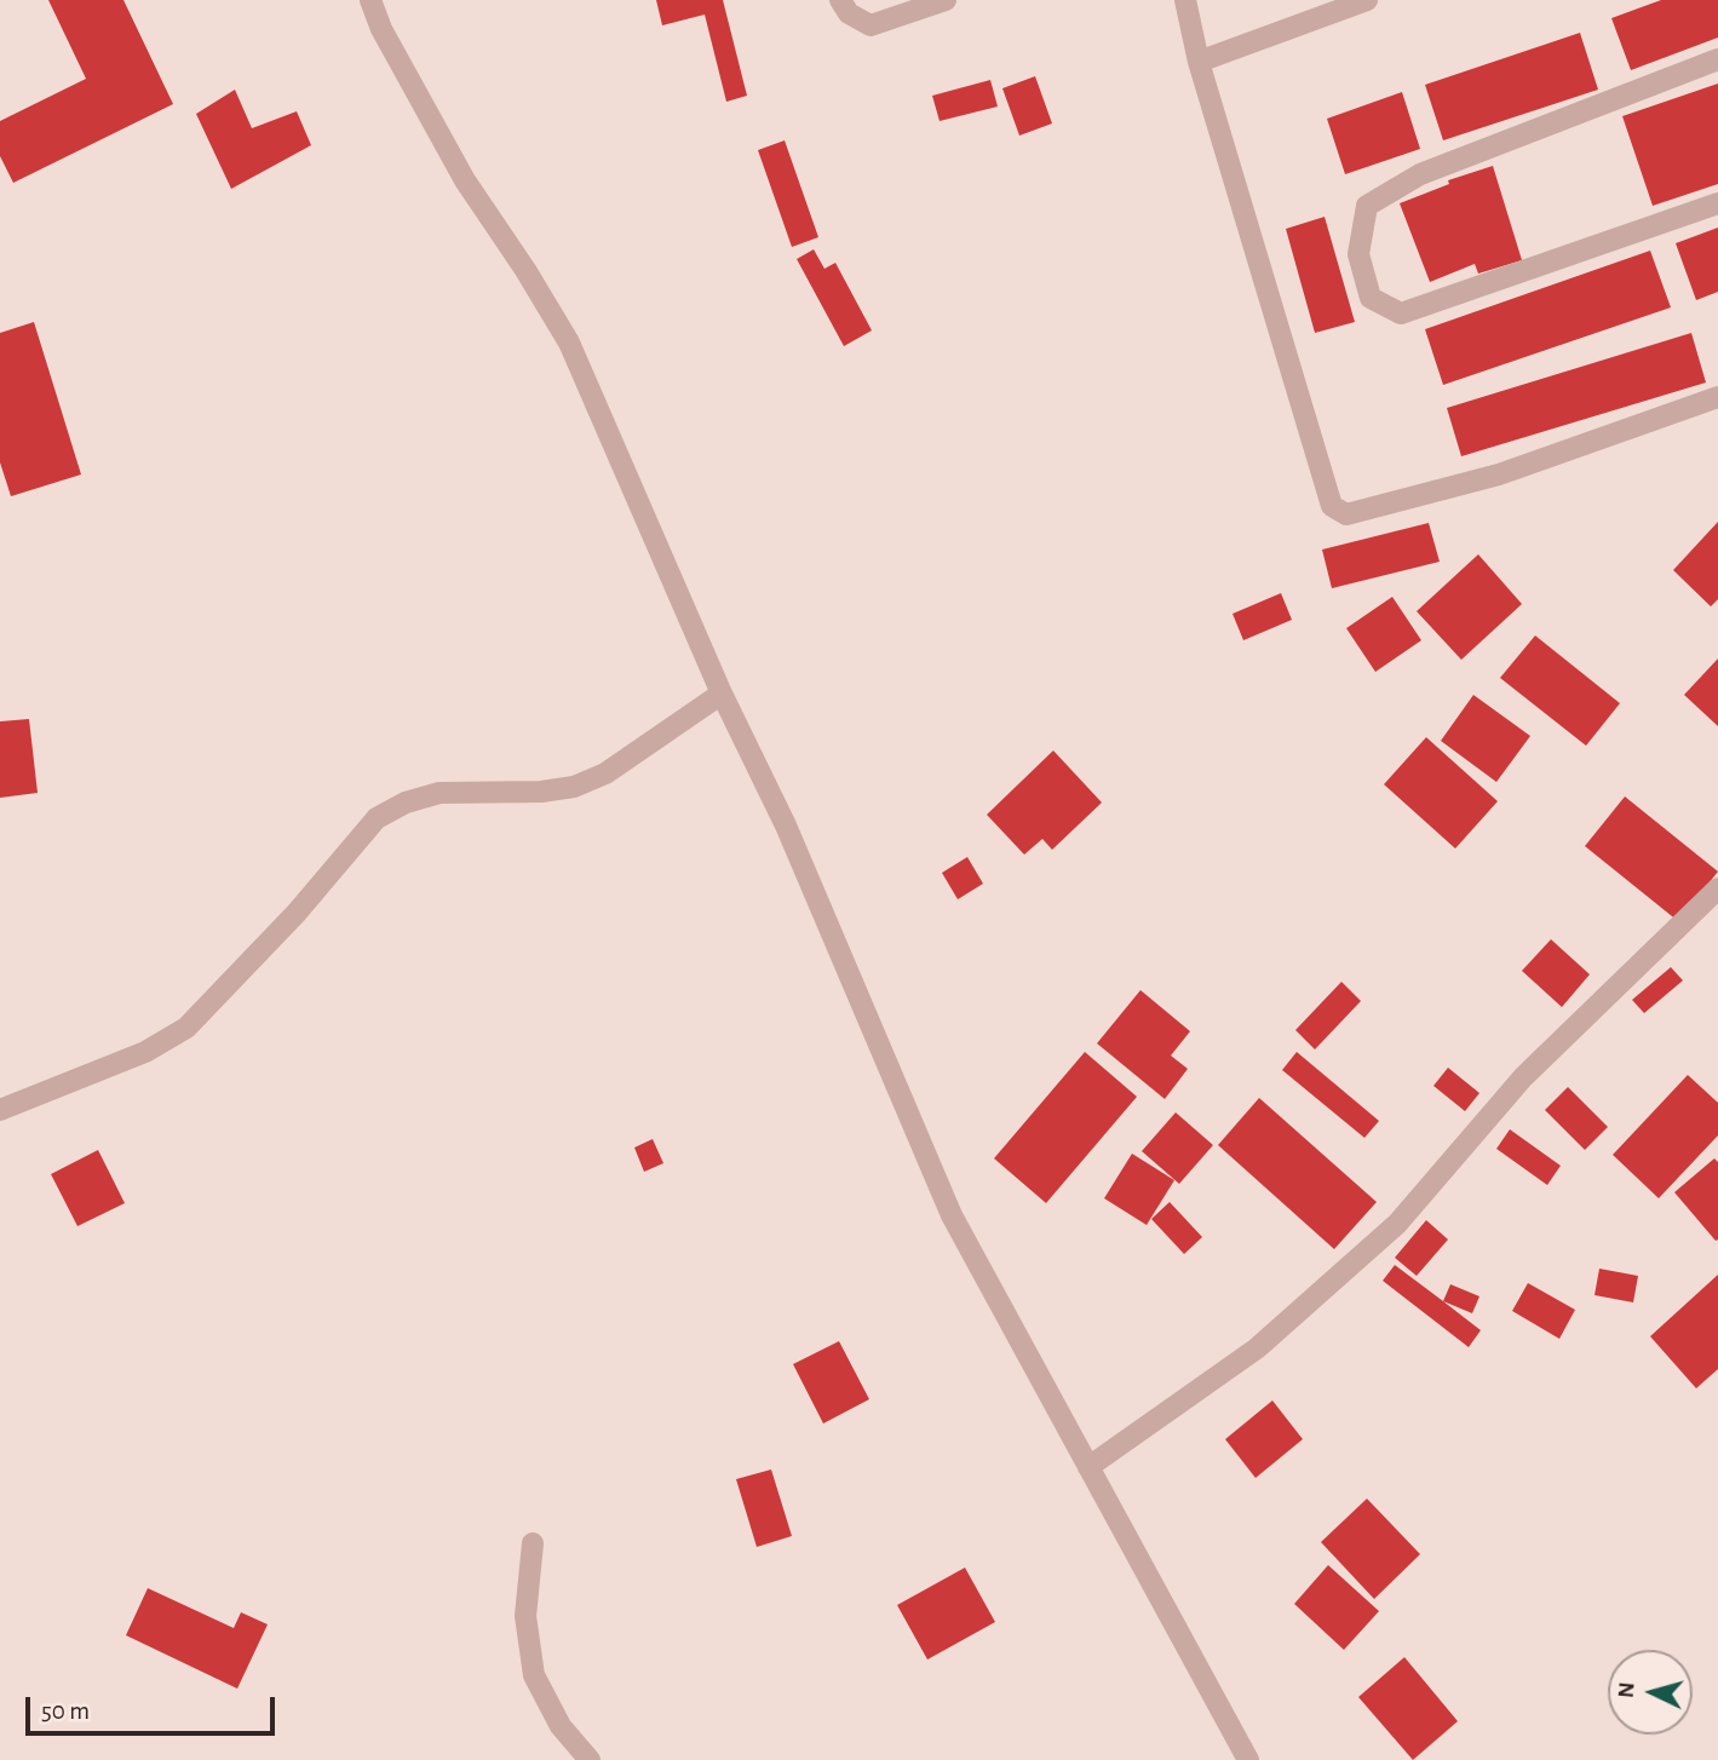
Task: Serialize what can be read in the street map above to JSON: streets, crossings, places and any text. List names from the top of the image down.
{
  "scale_bar": "50 m",
  "north": "left"
}
